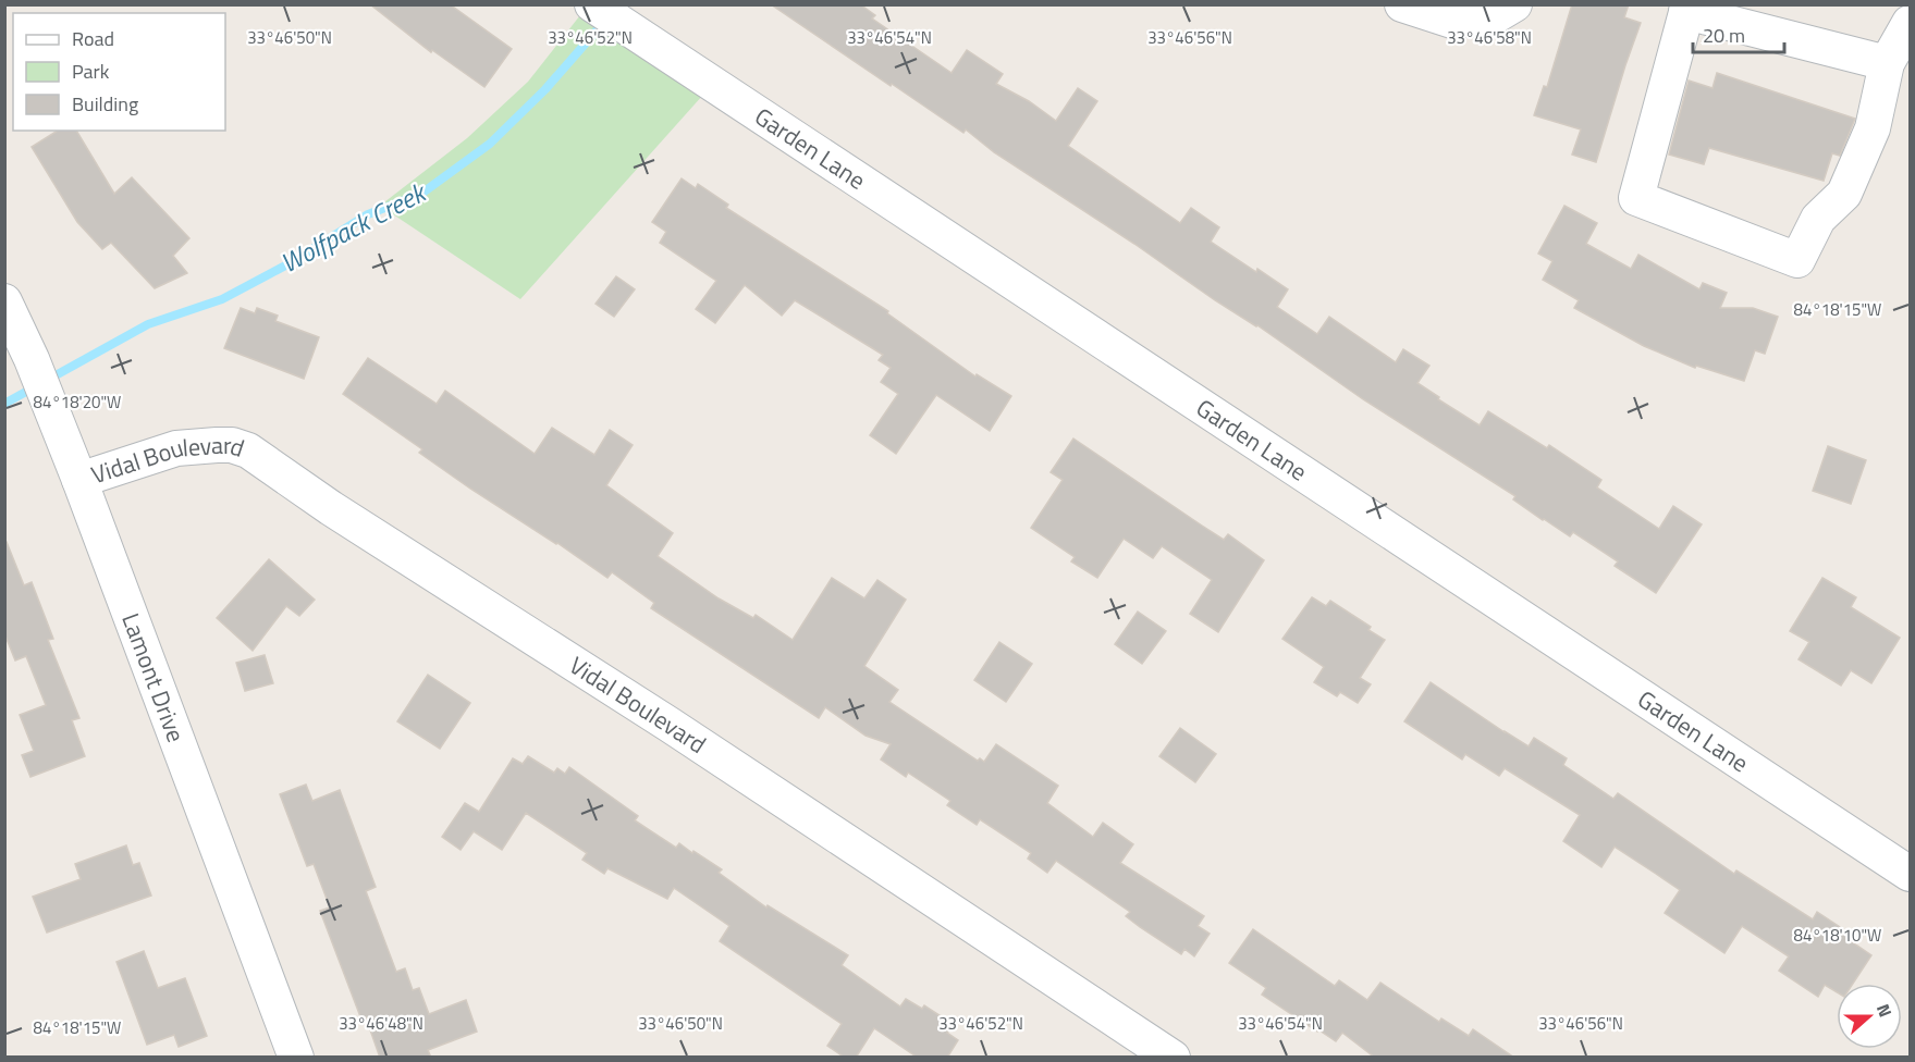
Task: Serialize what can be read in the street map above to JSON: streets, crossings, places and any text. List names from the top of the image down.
{
  "streets": {
    "street": ["Garden Lane", "Vidal Boulevard", "Lamont Drive"]
  },
  "crossings": [
    ["Vidal Boulevard", "Lamont Drive"]
  ],
  "water": ["Wolfpack Creek"],
  "legend": ["Road", "Park", "Building"],
  "scale_bar": "20 m",
  "north": "right",
  "coordinates": [
    "33°46'52\"N",
    "33°46'50\"N",
    "33°46'54\"N",
    "33°46'56\"N",
    "33°46'58\"N",
    "84°18'15\"W",
    "84°18'20\"W",
    "84°18'10\"W",
    "33°46'48\"N"
  ]
}
